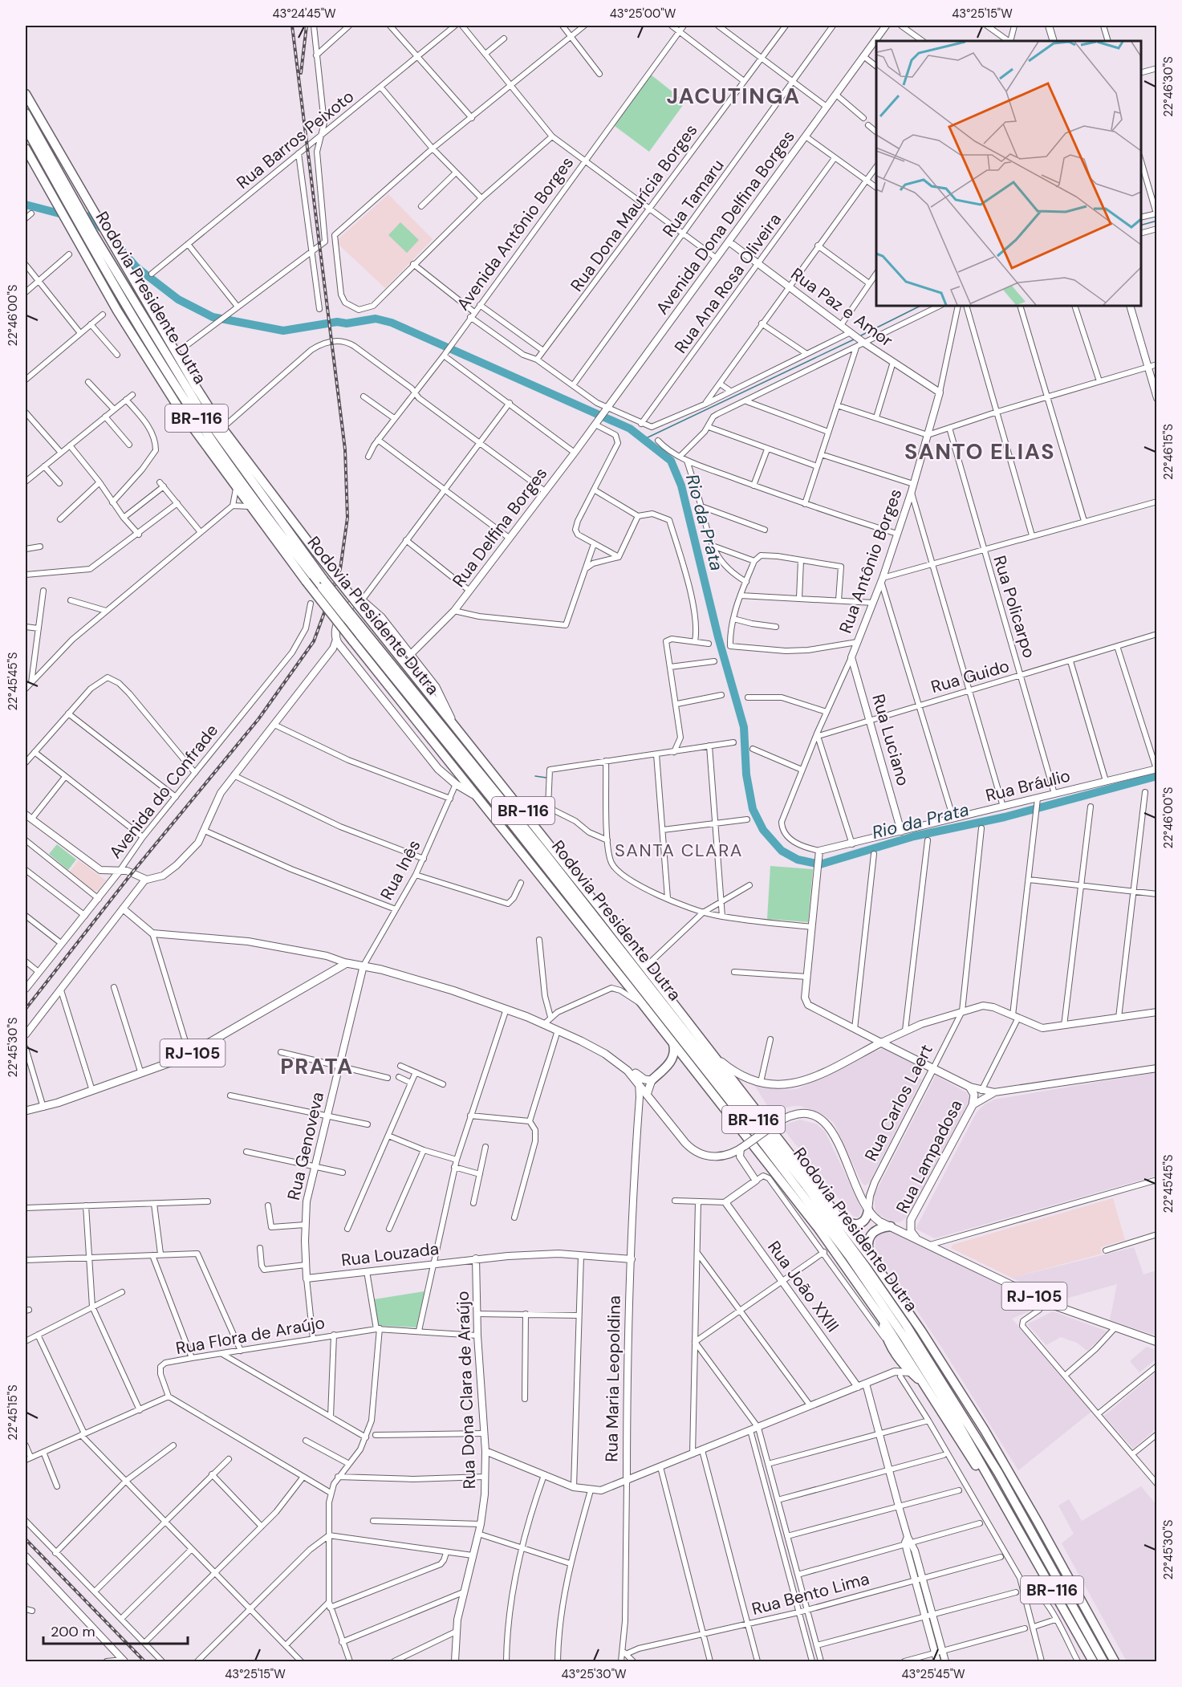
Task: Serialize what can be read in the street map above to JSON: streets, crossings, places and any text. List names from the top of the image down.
{
  "streets": {
    "highway": ["Rodovia Presidente Dutra", "BR-116"],
    "main road": ["RJ-105", "Rua Lampadosa"],
    "street": [
      "Rua Barros Peixoto",
      "Rua Tamaru",
      "Rua Dona Maurícia Borges",
      "Avenida Dona Delfina Borges",
      "Avenida Antônio Borges",
      "Rua Ana Rosa Oliveira",
      "Rua Paz e Amor",
      "Rua Delfina Borges",
      "Rua Antônio Borges",
      "Rua Policarpo",
      "Rua Guido",
      "Rua Luciano",
      "Rua Bráulio",
      "Avenida do Confrade",
      "Rua Inês",
      "Rua Carlos Laert",
      "Rua Genoveva",
      "Rua Louzada",
      "Rua João XXIII",
      "Rua Flora de Araújo",
      "Rua Maria Leopoldina",
      "Rua Dona Clara de Araújo",
      "Rua Bento Lima"
    ]
  },
  "crossings": [
    ["Avenida Dona Delfina Borges", "Rua Paz e Amor"],
    ["Avenida Dona Delfina Borges", "Rua Delfina Borges"],
    ["Rua Ana Rosa Oliveira", "Rua Paz e Amor"],
    ["Rodovia Presidente Dutra", "BR-116"],
    ["Rua Paz e Amor", "Rua Antônio Borges"],
    ["Rua Antônio Borges", "Rua Guido"],
    ["Rua Antônio Borges", "Rua Luciano"],
    ["Rua Antônio Borges", "Rua Bráulio"],
    ["Rua Policarpo", "Rua Guido"],
    ["Rua Policarpo", "Rua Bráulio"],
    ["Rua Guido", "Rua Luciano"],
    ["Rua Luciano", "Rua Bráulio"],
    ["Rua Inês", "RJ-105"],
    ["Rua Inês", "Rua Genoveva"],
    ["RJ-105", "Rua Carlos Laert"],
    ["RJ-105", "Rua Genoveva"],
    ["RJ-105", "Rua Lampadosa"],
    ["RJ-105", "Rua Maria Leopoldina"],
    ["Rua Genoveva", "Rua Louzada"],
    ["Rua Louzada", "Rua Maria Leopoldina"],
    ["Rua Louzada", "Rua Dona Clara de Araújo"],
    ["Rua Flora de Araújo", "Rua Dona Clara de Araújo"],
    ["Rua Maria Leopoldina", "Rua Bento Lima"]
  ],
  "districts": [
    "JACUTINGA",
    "SANTO ELIAS",
    "SANTA CLARA",
    "PRATA"
  ],
  "water": ["Rio da Prata"],
  "scale_bar": "200 m",
  "coordinates": [
    "43°24'45\"W",
    "43°25'00\"W",
    "43°25'15\"W",
    "22°46'30\"S",
    "22°46'00\"S",
    "22°46'15\"S",
    "22°45'45\"S",
    "22°45'30\"S",
    "22°45'15\"S",
    "43°25'30\"W",
    "43°25'45\"W"
  ]
}
